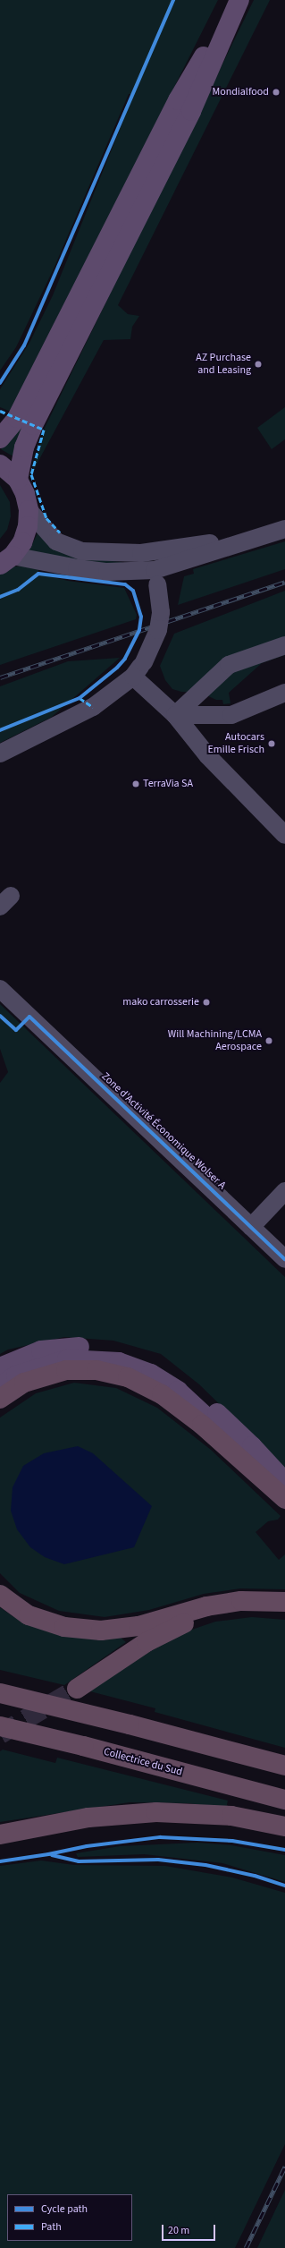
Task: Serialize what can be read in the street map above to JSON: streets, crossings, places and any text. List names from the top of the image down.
{
  "streets": {
    "highway": ["Collectrice du Sud"],
    "lane": ["Zone d'Activité Économique Wolser A"]
  },
  "places": [
    "Mondialfood",
    "AZ Purchase and Leasing",
    "Autocars Emille Frisch",
    "TerraVia SA",
    "mako carrosserie",
    "Will Machining/LCMA Aerospace"
  ],
  "legend": ["Cycle path", "Path"],
  "scale_bar": "20 m"
}
